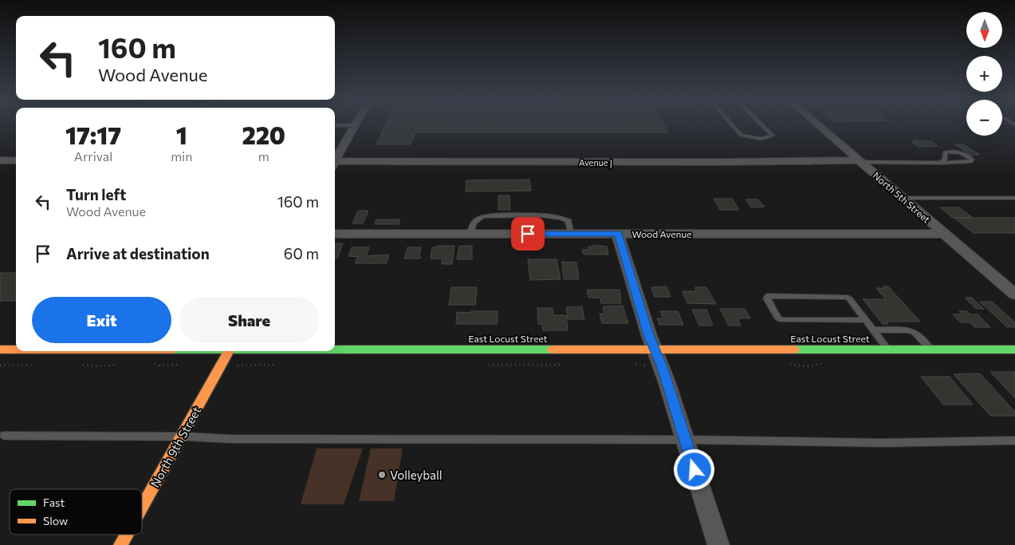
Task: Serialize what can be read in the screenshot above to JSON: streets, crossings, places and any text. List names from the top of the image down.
{
  "streets": {
    "main road": ["East Locust Street", "North 9th Street"],
    "street": ["Avenue J", "North 5th Street", "Wood Avenue"]
  },
  "crossings": [
    ["Avenue J", "North 5th Street"],
    ["North 5th Street", "Wood Avenue"]
  ],
  "places": ["Volleyball"],
  "legend": ["Fast", "Slow"],
  "north": "bottom",
  "page": {
    "map_buttons": ["+", "−"],
    "turn": ["160 m", "Wood Avenue"],
    "eta": [
      "17:17",
      "Arrival",
      "1",
      "min",
      "220",
      "m"
    ],
    "list": [
      {
        "name": "Turn left",
        "note": "Wood Avenue",
        "value": "160 m"
      },
      {
        "name": "Arrive at destination",
        "value": "60 m"
      }
    ],
    "buttons": ["Exit", "Share"]
  }
}
